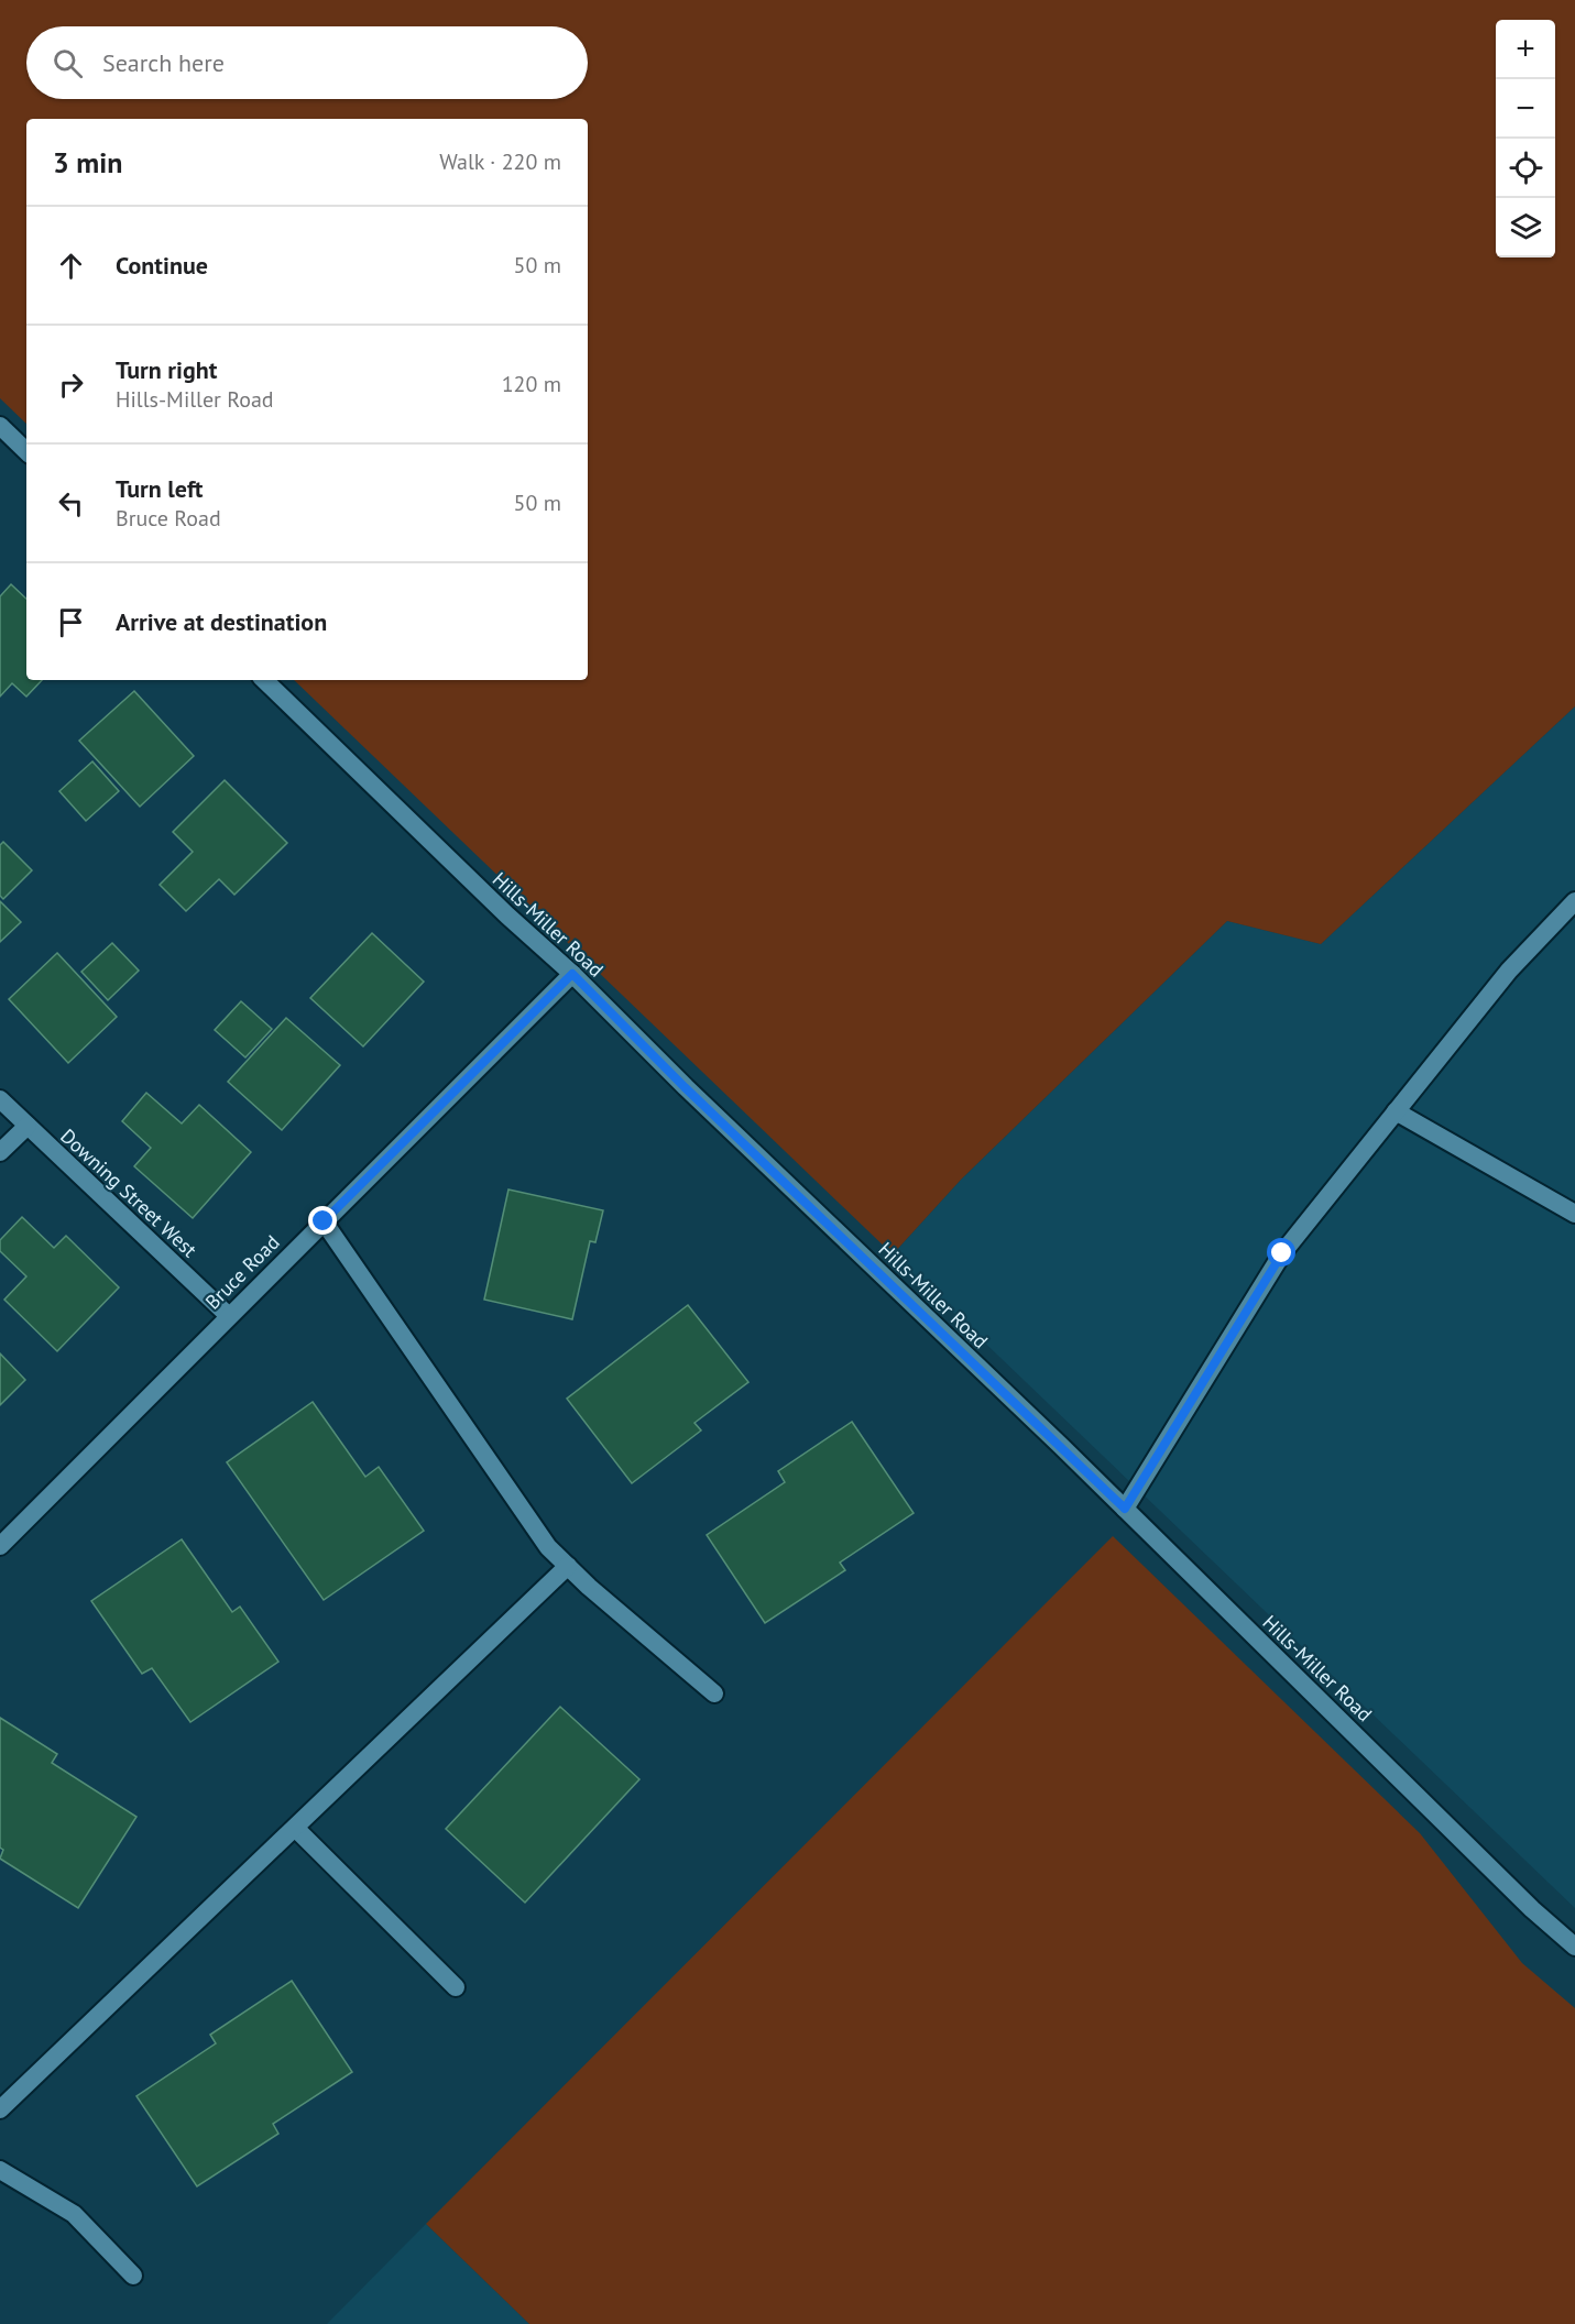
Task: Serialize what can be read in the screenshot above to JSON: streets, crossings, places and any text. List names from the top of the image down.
{
  "streets": {
    "street": ["Hills-Miller Road", "Downing Street West", "Bruce Road"]
  },
  "crossings": [
    ["Hills-Miller Road", "Bruce Road"],
    ["Downing Street West", "Bruce Road"]
  ],
  "page": {
    "map_buttons": ["+", "−"],
    "search": "Search here",
    "heading": ["3 min", "Walk · 220 m"],
    "list": [
      ["Continue", "50 m"],
      ["Turn right", "Hills-Miller Road", "120 m"],
      ["Turn left", "Bruce Road", "50 m"],
      "Arrive at destination"
    ]
  }
}
